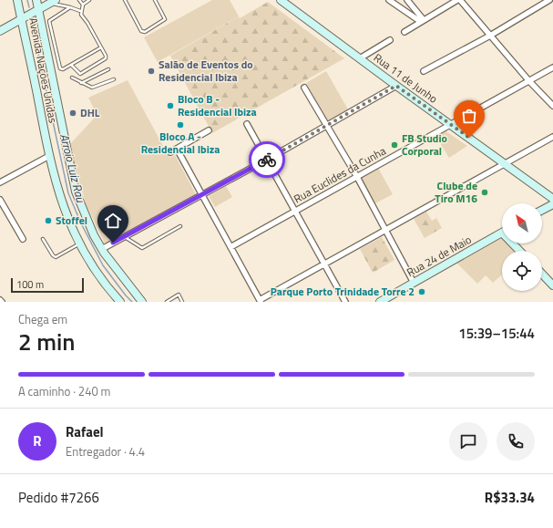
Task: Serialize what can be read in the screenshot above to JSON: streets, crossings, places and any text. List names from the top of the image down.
{
  "streets": {
    "main road": ["Avenida Nações Unidas", "Rua 11 de Junho", "Rua 24 de Maio"],
    "street": ["Rua Euclides da Cunha"]
  },
  "crossings": [
    ["Rua 11 de Junho", "Rua Euclides da Cunha"]
  ],
  "water": ["Arroio Luiz Rau"],
  "places": [
    "Salão de Eventos do Residencial Ibiza",
    "Bloco B - Residencial Ibiza",
    "DHL",
    "Bloco A - Residencial Ibiza",
    "FB Studio Corporal",
    "Clube de Tiro M16",
    "Stoffel",
    "Parque Porto Trinidade Torre 2"
  ],
  "scale_bar": "100 m",
  "north": "top left",
  "page": {
    "scale": "100 m",
    "heading": ["2 min", "Chega em", "15:39–15:44"],
    "panel": [
      "Rafael",
      "Entregador · 4.4",
      "Pedido #7266",
      "R$33.34"
    ],
    "bar": "A caminho · 240 m",
    "round": "R"
  }
}
